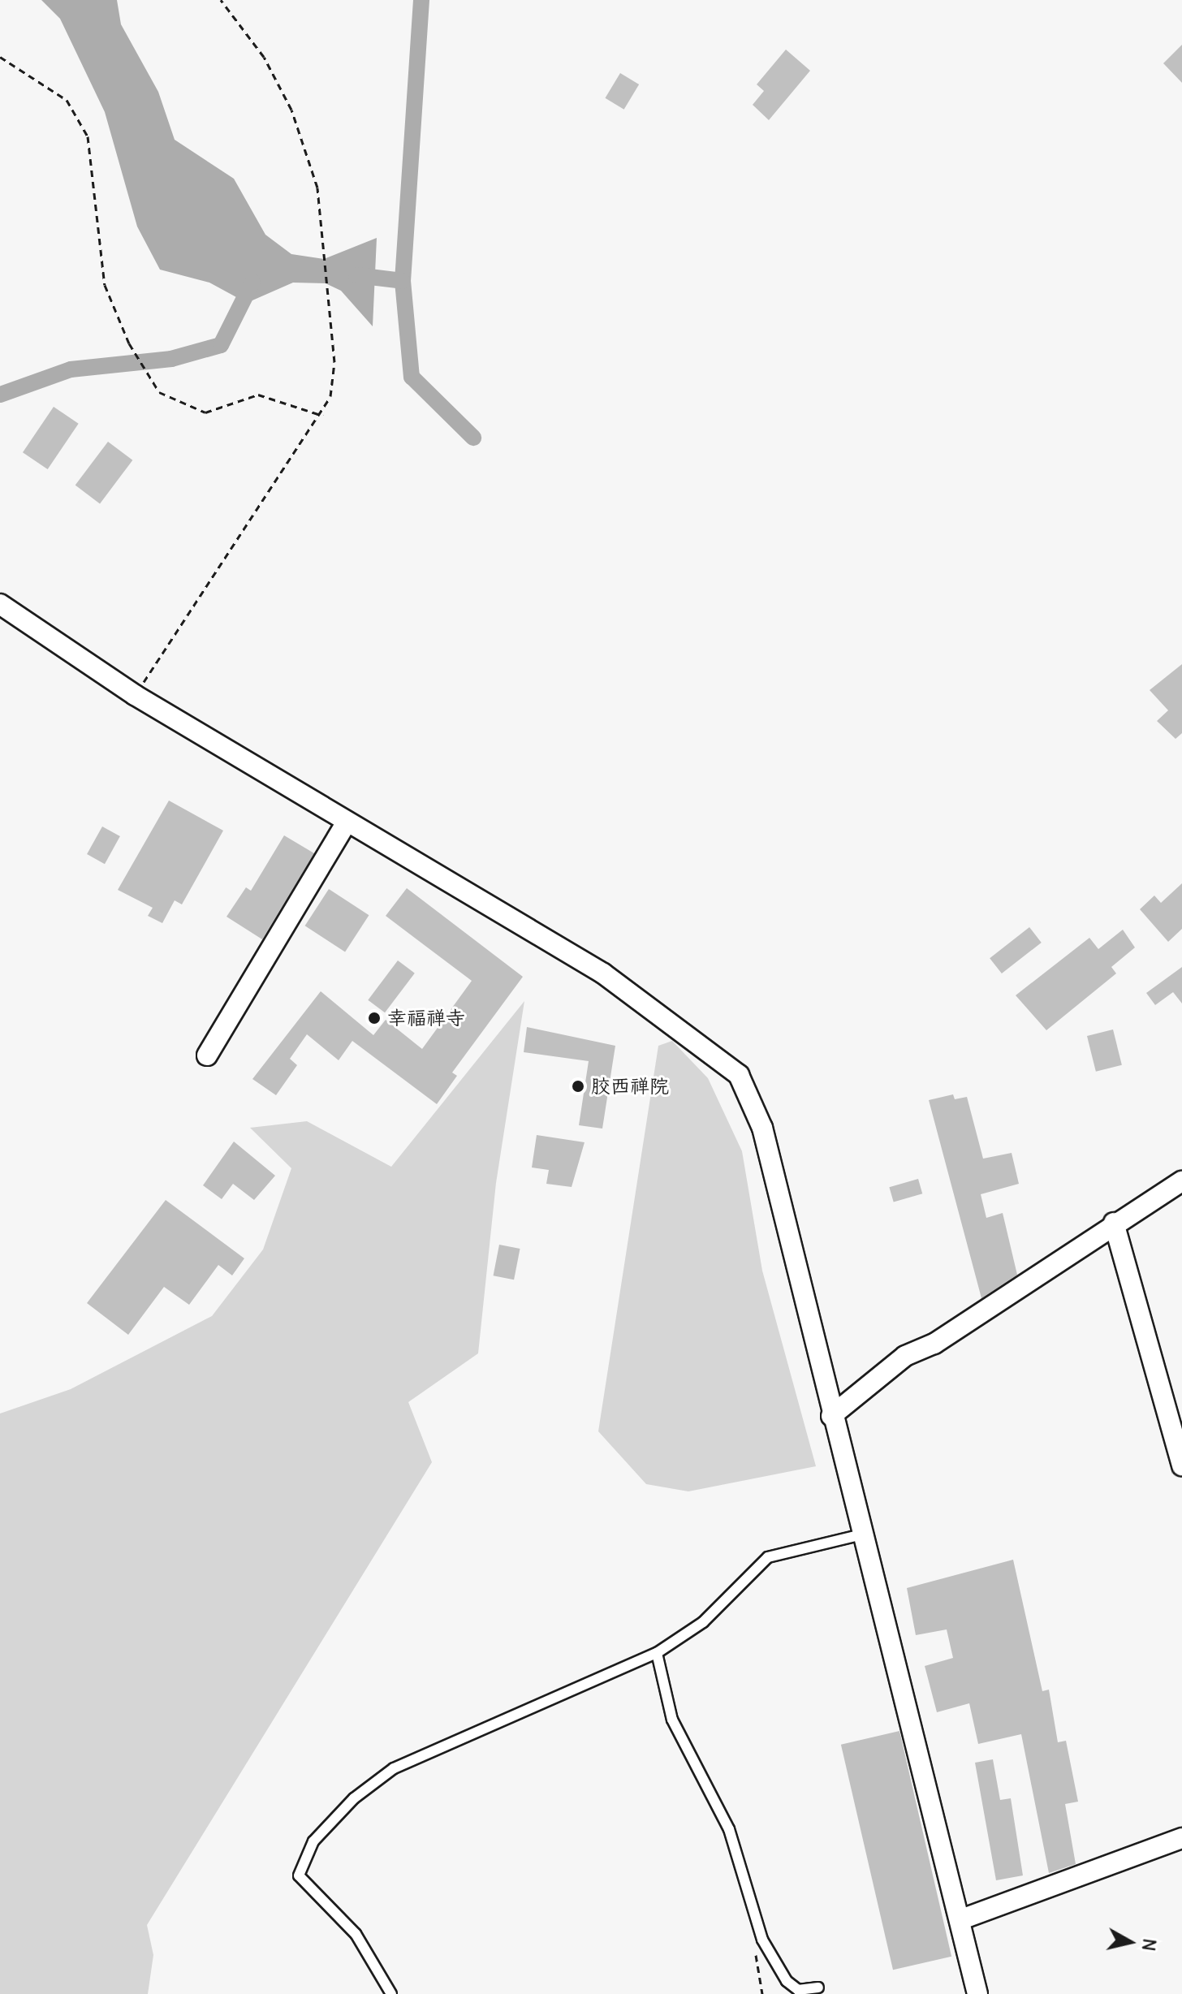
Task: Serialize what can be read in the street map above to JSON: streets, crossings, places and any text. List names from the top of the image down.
{
  "places": ["幸福禅寺", "胶西禅院"],
  "north": "right"
}
